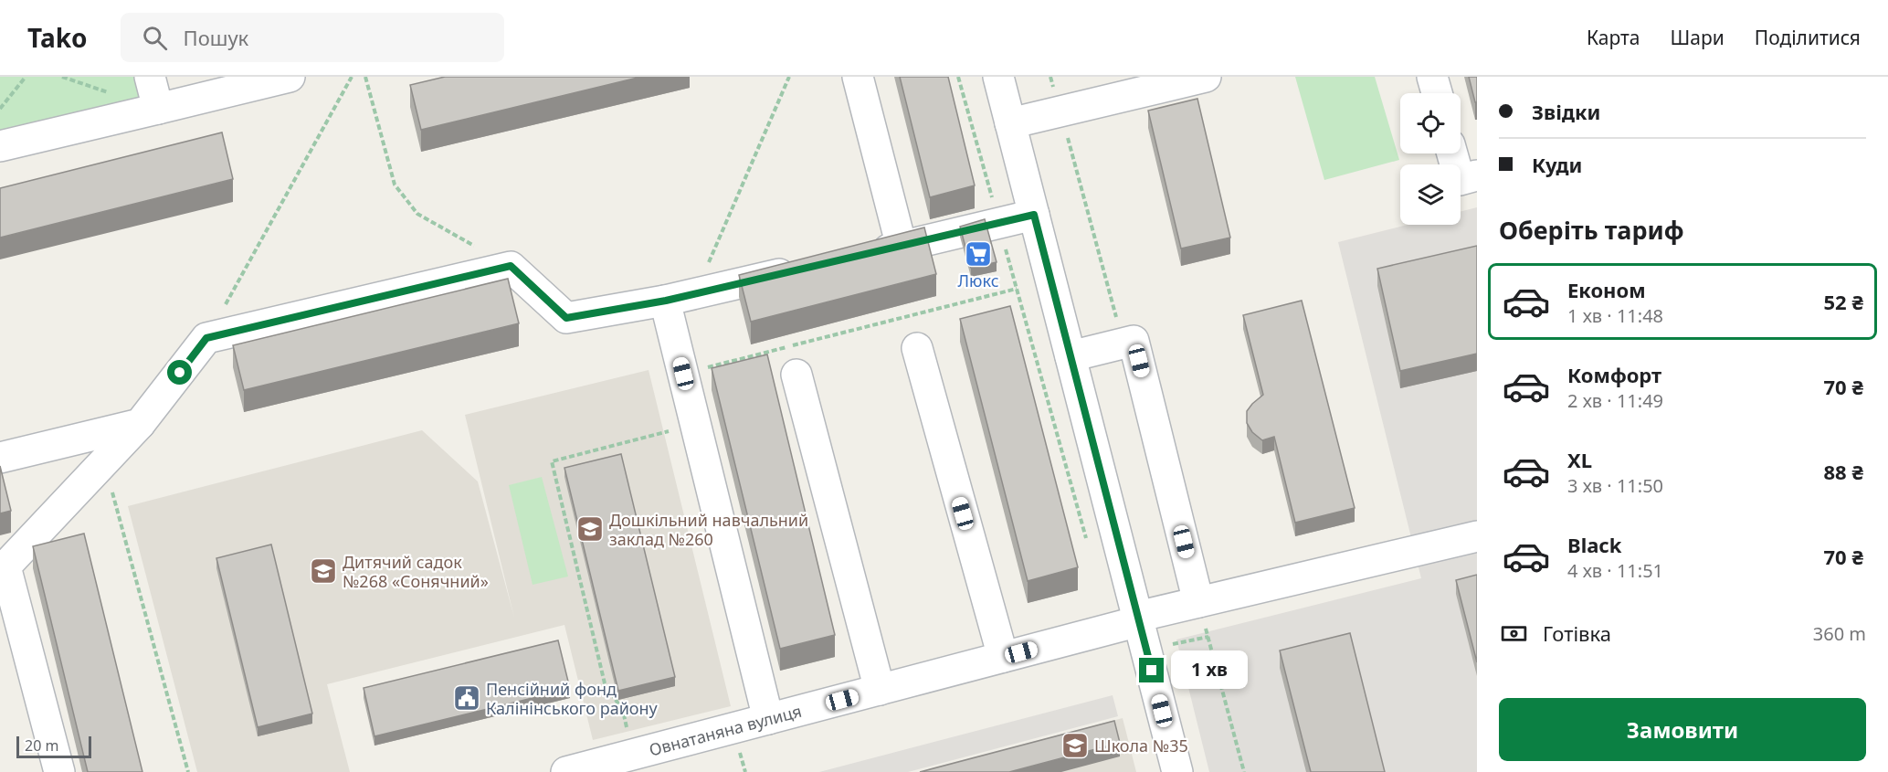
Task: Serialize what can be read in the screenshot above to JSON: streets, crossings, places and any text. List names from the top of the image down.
{
  "streets": {
    "street": ["Овнатаняна вулиця"]
  },
  "places": {
    "supermarket": ["Люкс"],
    "school or university": ["Дошкільний навчальний заклад №260", "Дитячий садок №268 «Сонячний»", "Школа №35"],
    "public building": ["Пенсійний фонд Калінінського району"]
  },
  "scale_bar": "20 m",
  "page": {
    "header": "Tako",
    "search": "Пошук",
    "nav": ["Карта", "Шари", "Поділитися"],
    "banner": ["Звідки", "Куди"],
    "heading": "Оберіть тариф",
    "list": [
      {
        "name": "Економ",
        "note": "1 хв · 11:48",
        "value": "52 ₴"
      },
      {
        "name": "Комфорт",
        "note": "2 хв · 11:49",
        "value": "70 ₴"
      },
      {
        "name": "XL",
        "note": "3 хв · 11:50",
        "value": "88 ₴"
      },
      {
        "name": "Black",
        "note": "4 хв · 11:51",
        "value": "70 ₴"
      }
    ],
    "pay": ["Готівка", "360 m"],
    "bubble": "1 хв",
    "buttons": "Замовити",
    "scale": "20 m"
  }
}
